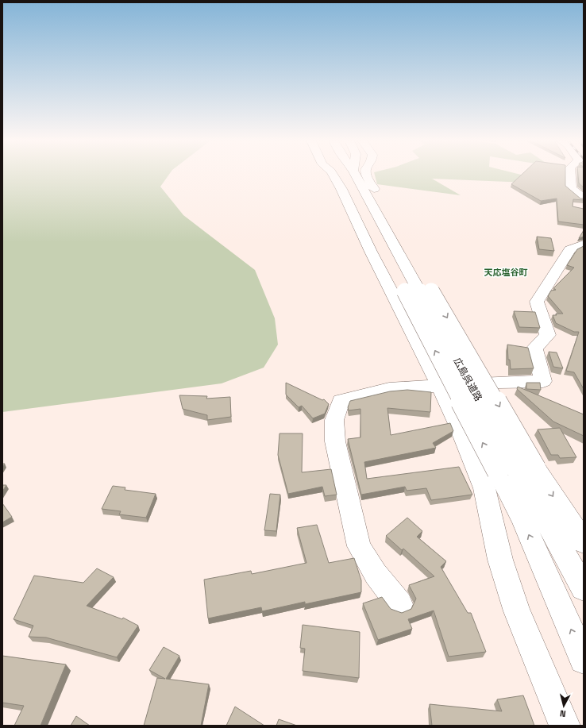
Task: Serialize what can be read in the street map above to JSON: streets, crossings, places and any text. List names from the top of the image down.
{
  "districts": ["天応塩谷町"],
  "north": "bottom"
}
